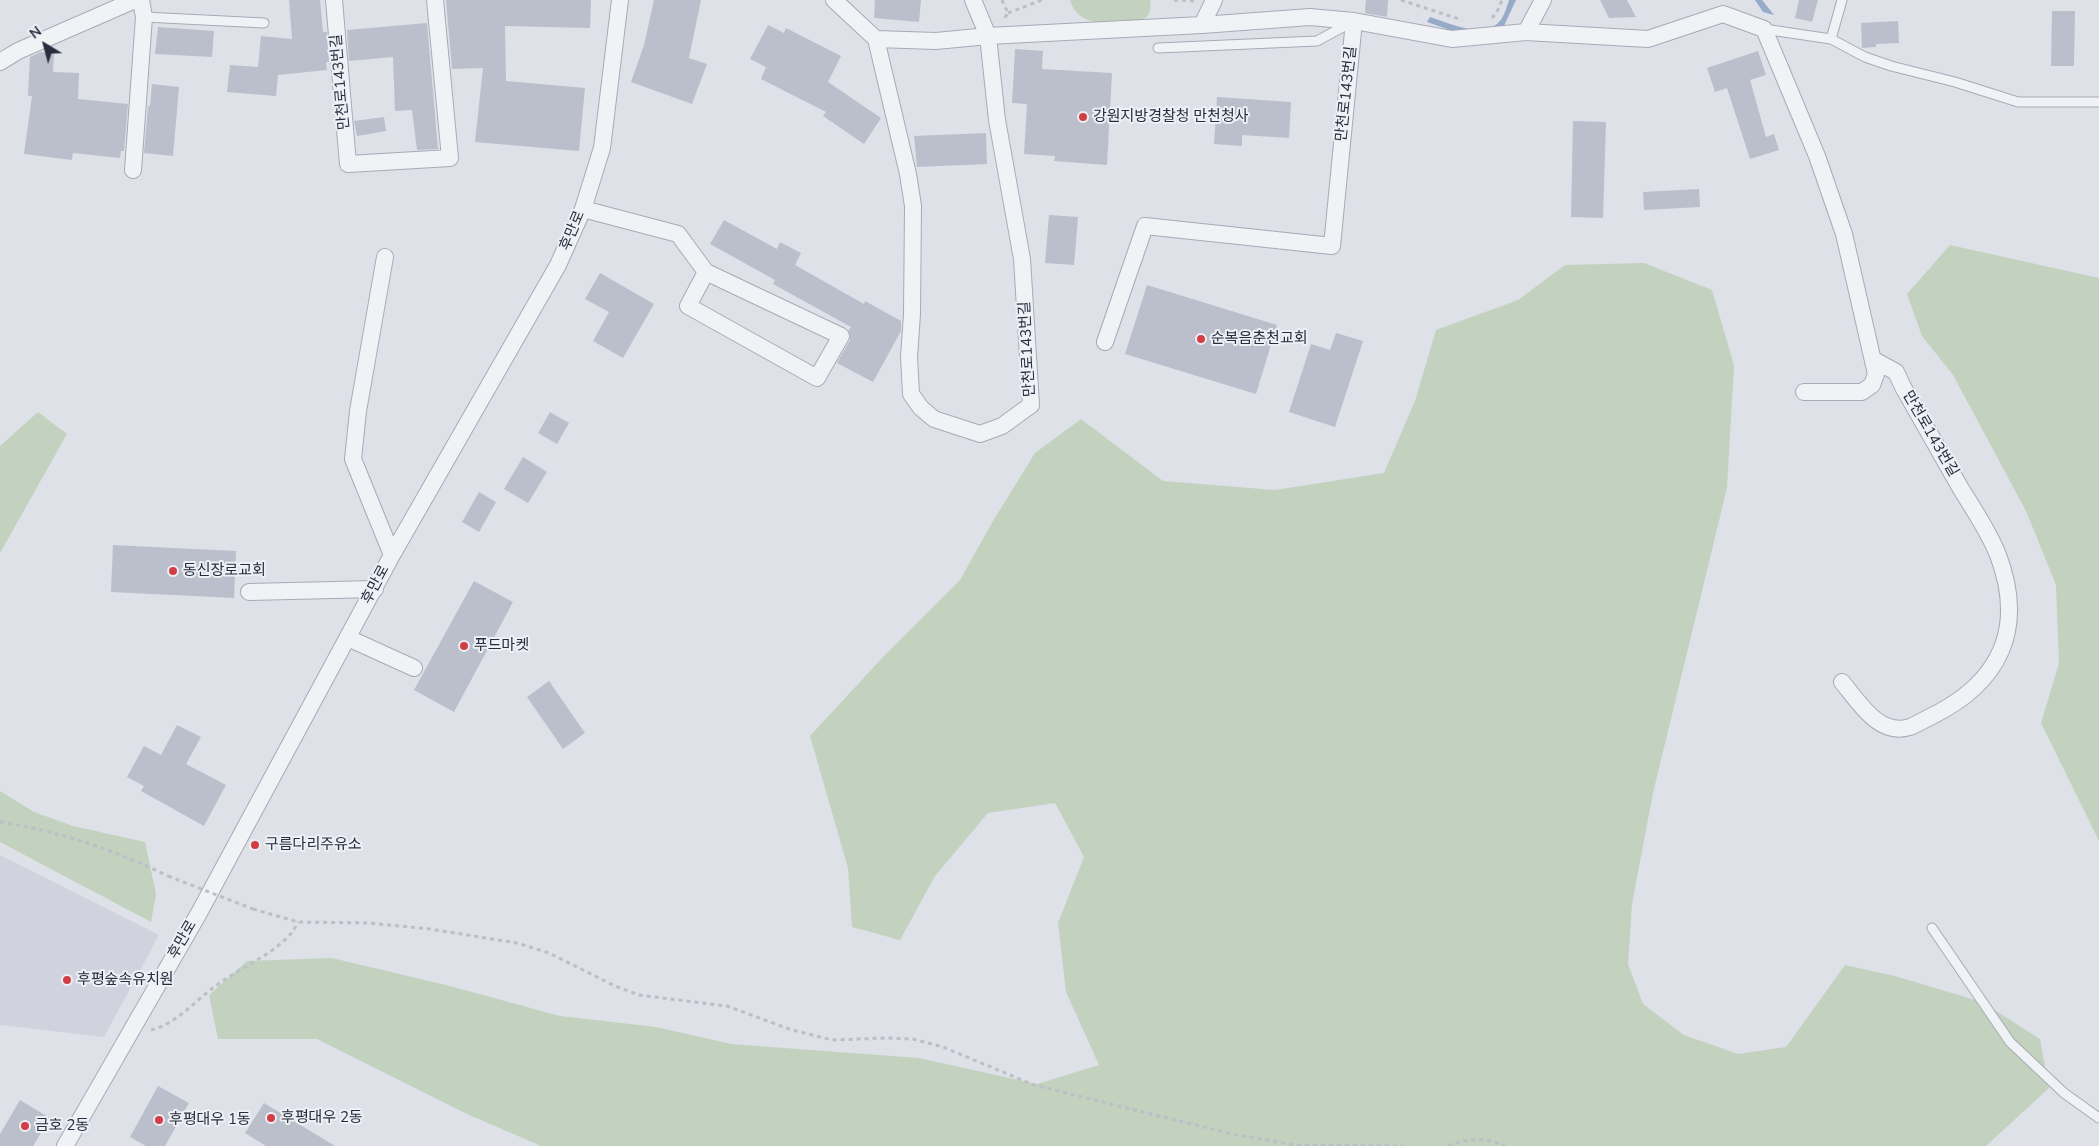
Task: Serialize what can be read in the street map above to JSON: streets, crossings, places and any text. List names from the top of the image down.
{
  "streets": {
    "street": ["만천로143번길", "후만로"]
  },
  "places": [
    "강원지방경찰청 만천청사",
    "순복음춘천교회",
    "동신장로교회",
    "푸드마켓",
    "구름다리주유소",
    "후평숲속유치원",
    "후평대우 2동",
    "후평대우 1동",
    "금호 2동"
  ],
  "north": "top left"
}
